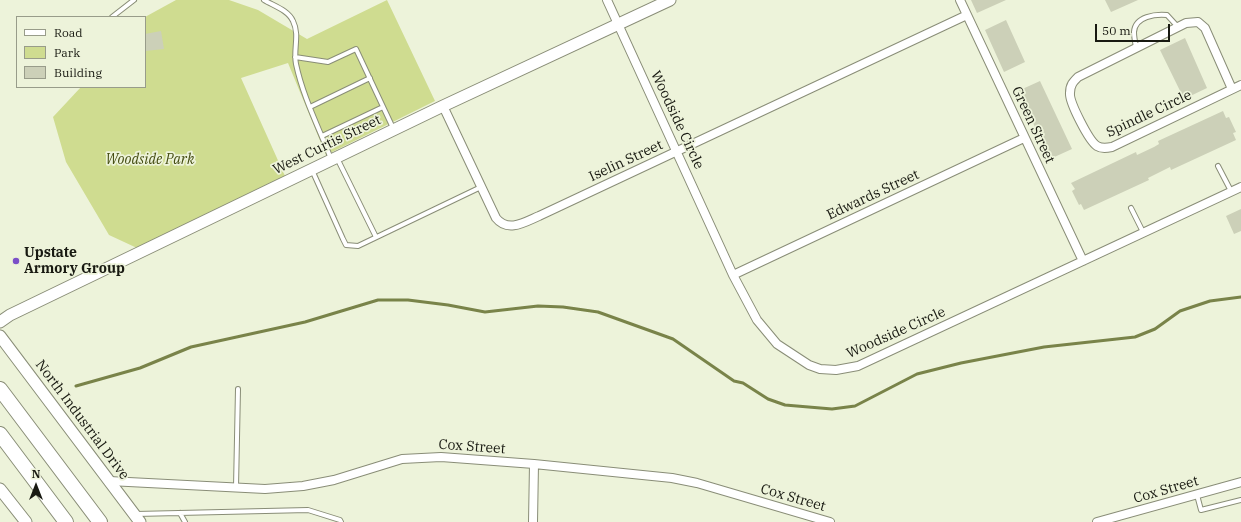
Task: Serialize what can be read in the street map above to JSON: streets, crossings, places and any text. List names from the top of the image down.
{
  "streets": {
    "street": [
      "Spindle Circle",
      "Woodside Circle",
      "Green Street",
      "West Curtis Street",
      "Iselin Street",
      "Edwards Street",
      "North Industrial Drive",
      "Cox Street"
    ]
  },
  "crossings": [
    ["Woodside Circle", "Green Street"],
    ["Woodside Circle", "West Curtis Street"],
    ["Woodside Circle", "Iselin Street"],
    ["Woodside Circle", "Edwards Street"],
    ["Green Street", "Iselin Street"],
    ["Green Street", "Edwards Street"],
    ["West Curtis Street", "Iselin Street"],
    ["North Industrial Drive", "Cox Street"]
  ],
  "parks": ["Woodside Park"],
  "places": ["Upstate Armory Group"],
  "legend": ["Road", "Park", "Building"],
  "scale_bar": "50 m",
  "north": "top"
}
